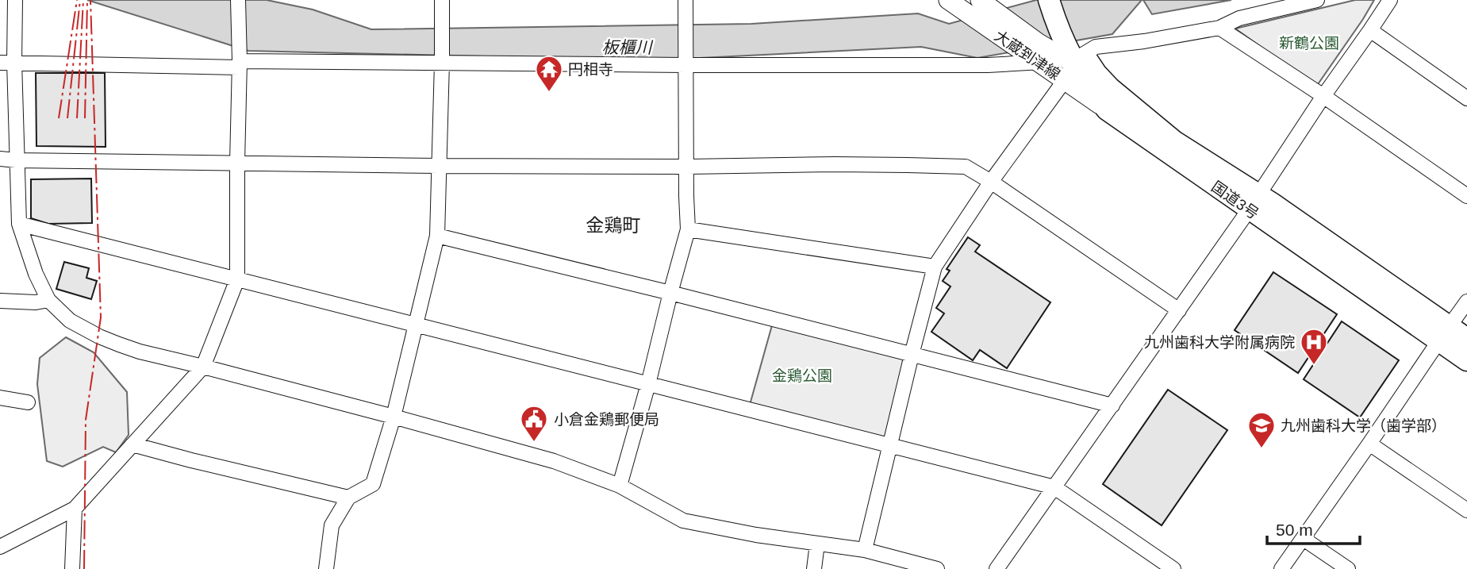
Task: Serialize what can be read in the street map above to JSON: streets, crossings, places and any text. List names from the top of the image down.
{
  "streets": {
    "highway": ["国道3号"],
    "main road": ["大蔵到津線"]
  },
  "crossings": [
    ["大蔵到津線", "国道3号"]
  ],
  "districts": ["金鶏町"],
  "water": ["板櫃川"],
  "parks": ["新鶴公園", "金鶏公園"],
  "places": {
    "temple": ["円相寺"],
    "hospital": ["九州歯科大学附属病院"],
    "public building": ["小倉金鶏郵便局"],
    "school or university": ["九州歯科大学（歯学部）"]
  },
  "scale_bar": "50 m"
}
